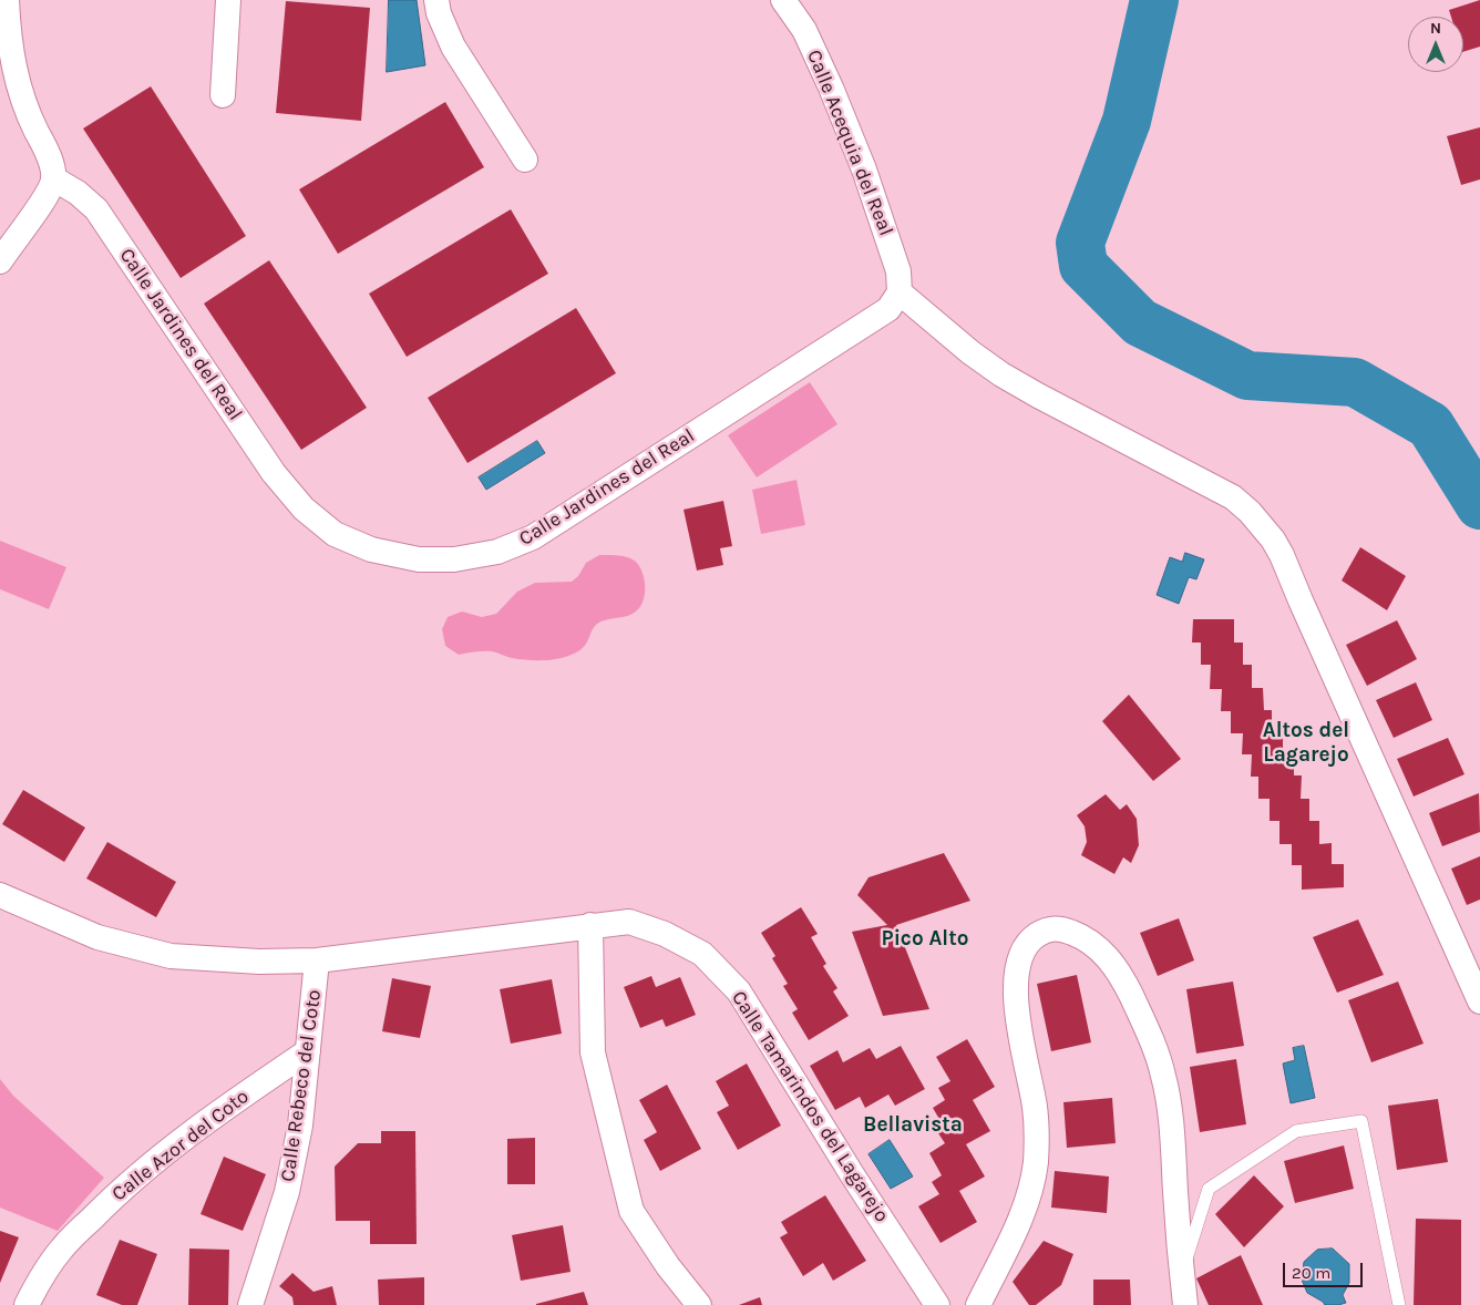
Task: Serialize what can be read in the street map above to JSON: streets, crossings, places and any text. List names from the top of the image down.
{
  "streets": {
    "street": [
      "Calle Acequia del Real",
      "Calle Jardines del Real",
      "Calle Rebeco del Coto",
      "Calle Tamarindos del Lagarejo",
      "Calle Azor del Coto"
    ]
  },
  "crossings": [
    ["Calle Acequia del Real", "Calle Jardines del Real"],
    ["Calle Rebeco del Coto", "Calle Tamarindos del Lagarejo"],
    ["Calle Rebeco del Coto", "Calle Azor del Coto"]
  ],
  "districts": ["Altos del Lagarejo", "Pico Alto", "Bellavista"],
  "scale_bar": "20 m",
  "north": "top"
}
